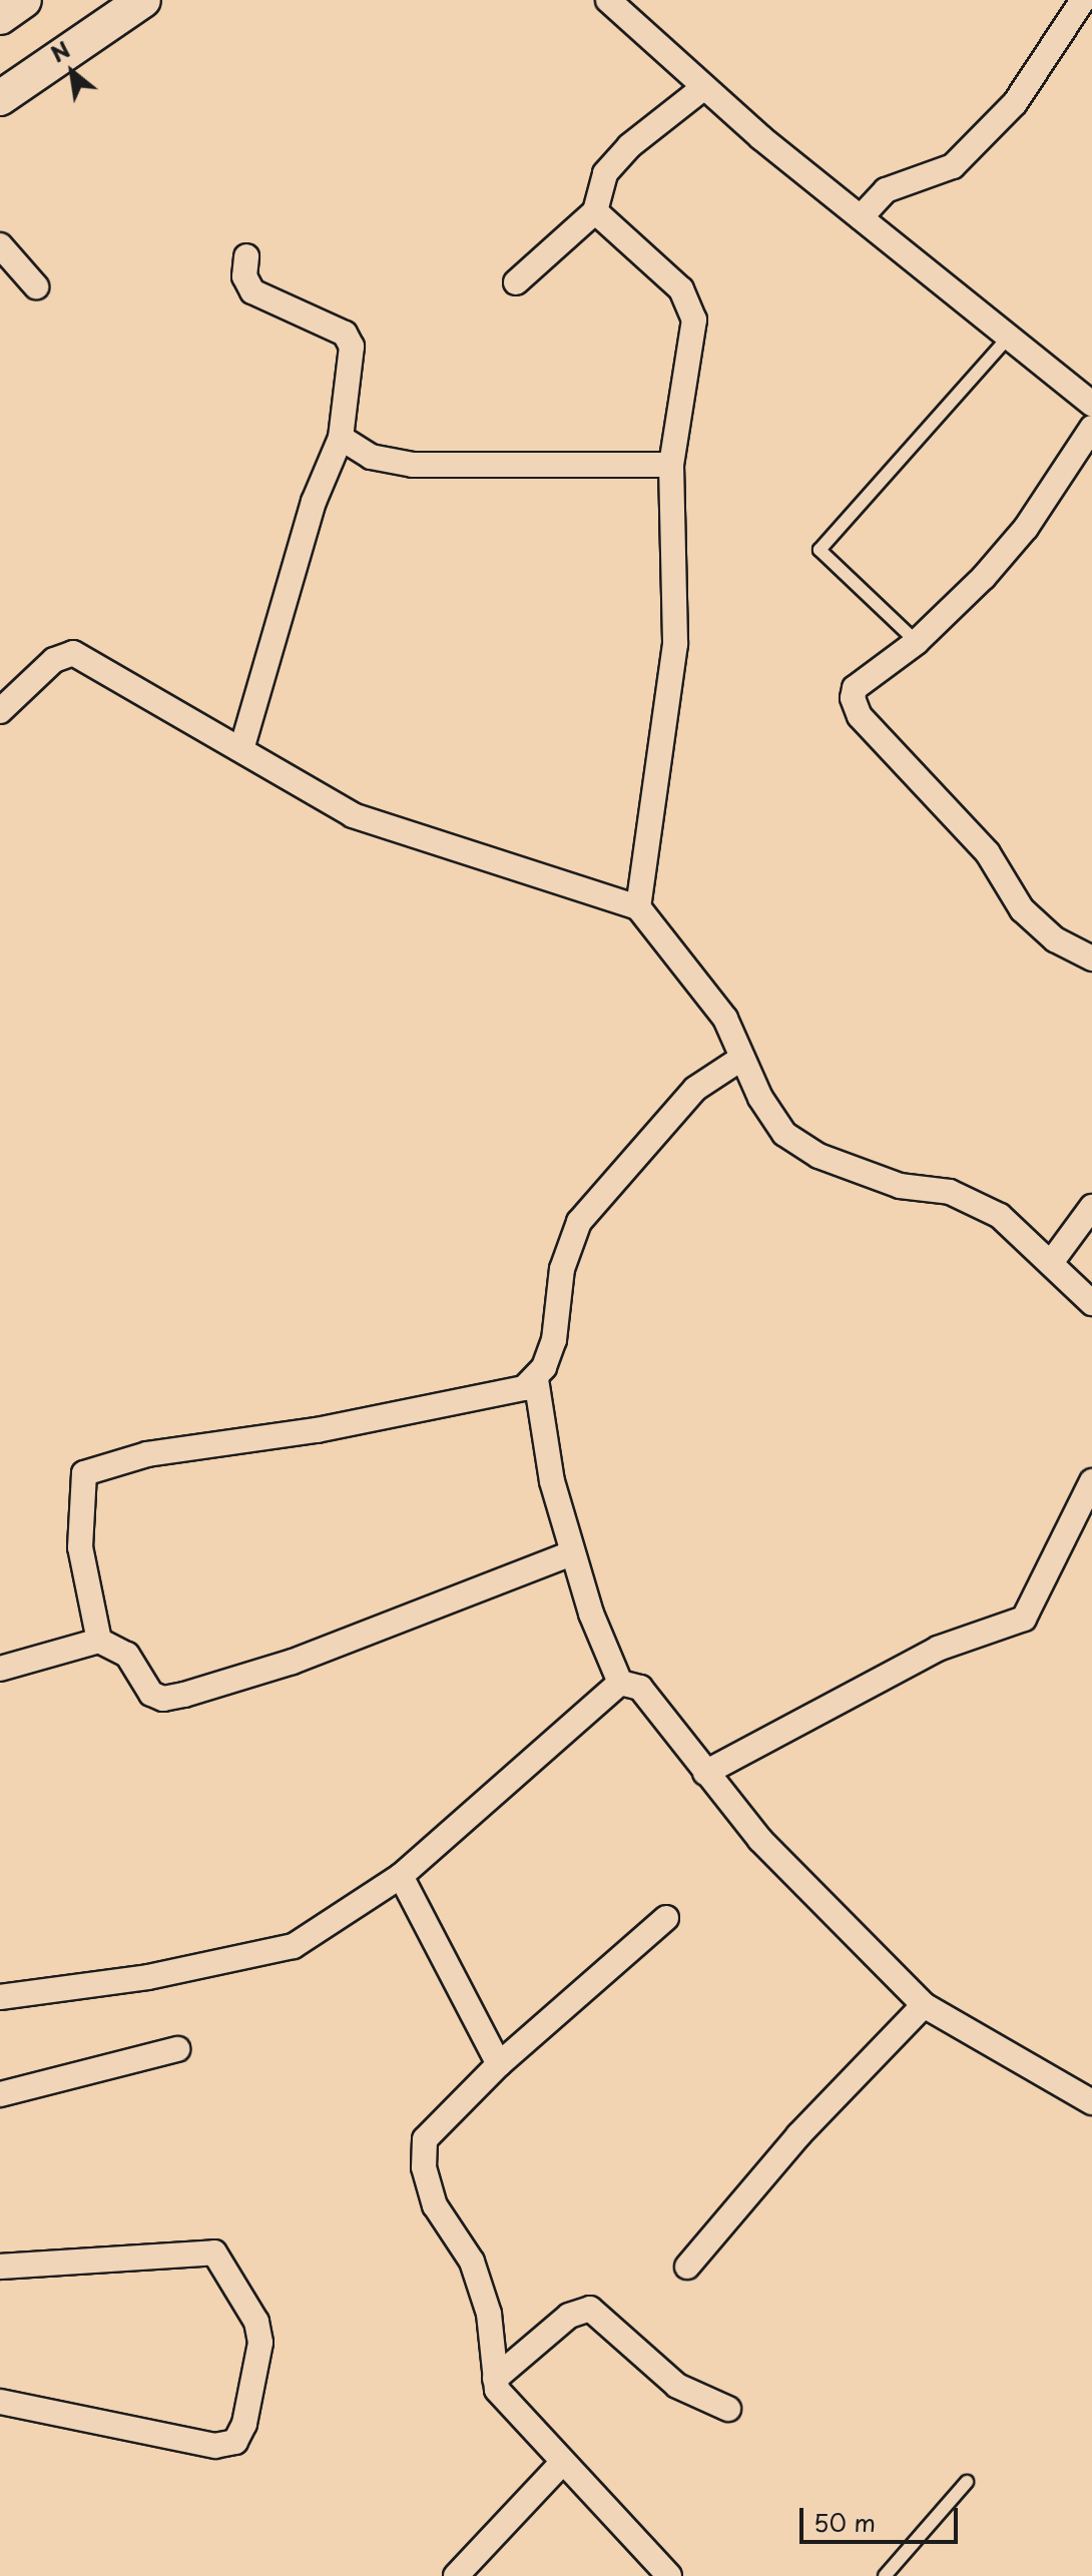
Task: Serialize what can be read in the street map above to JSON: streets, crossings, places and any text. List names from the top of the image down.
{
  "scale_bar": "50 m",
  "north": "top left"
}
